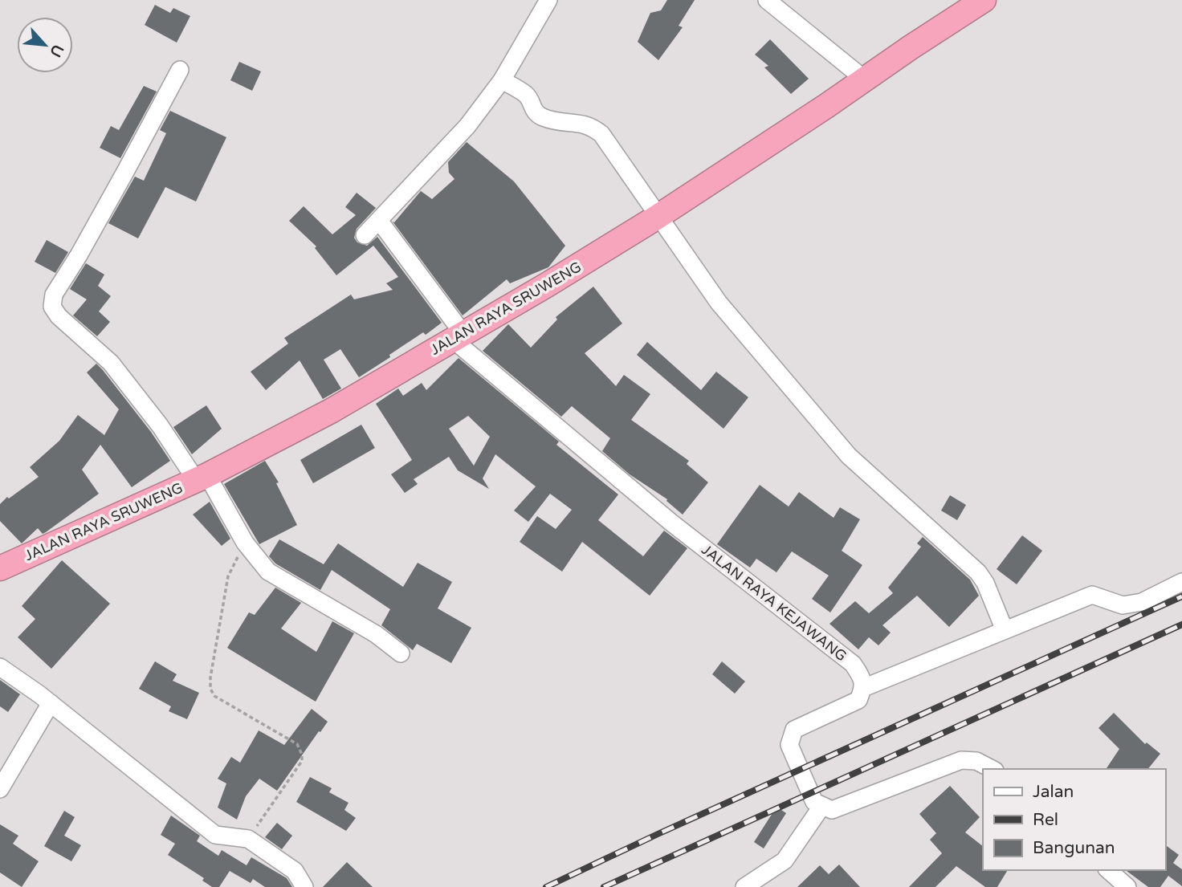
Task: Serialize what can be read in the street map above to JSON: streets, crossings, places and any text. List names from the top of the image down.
{
  "streets": {
    "highway": ["JALAN RAYA SRUWENG"],
    "street": ["JALAN RAYA KEJAWANG"]
  },
  "crossings": [
    ["JALAN RAYA SRUWENG", "JALAN RAYA KEJAWANG"]
  ],
  "legend": ["Jalan", "Rel", "Bangunan"],
  "north": "bottom right"
}
